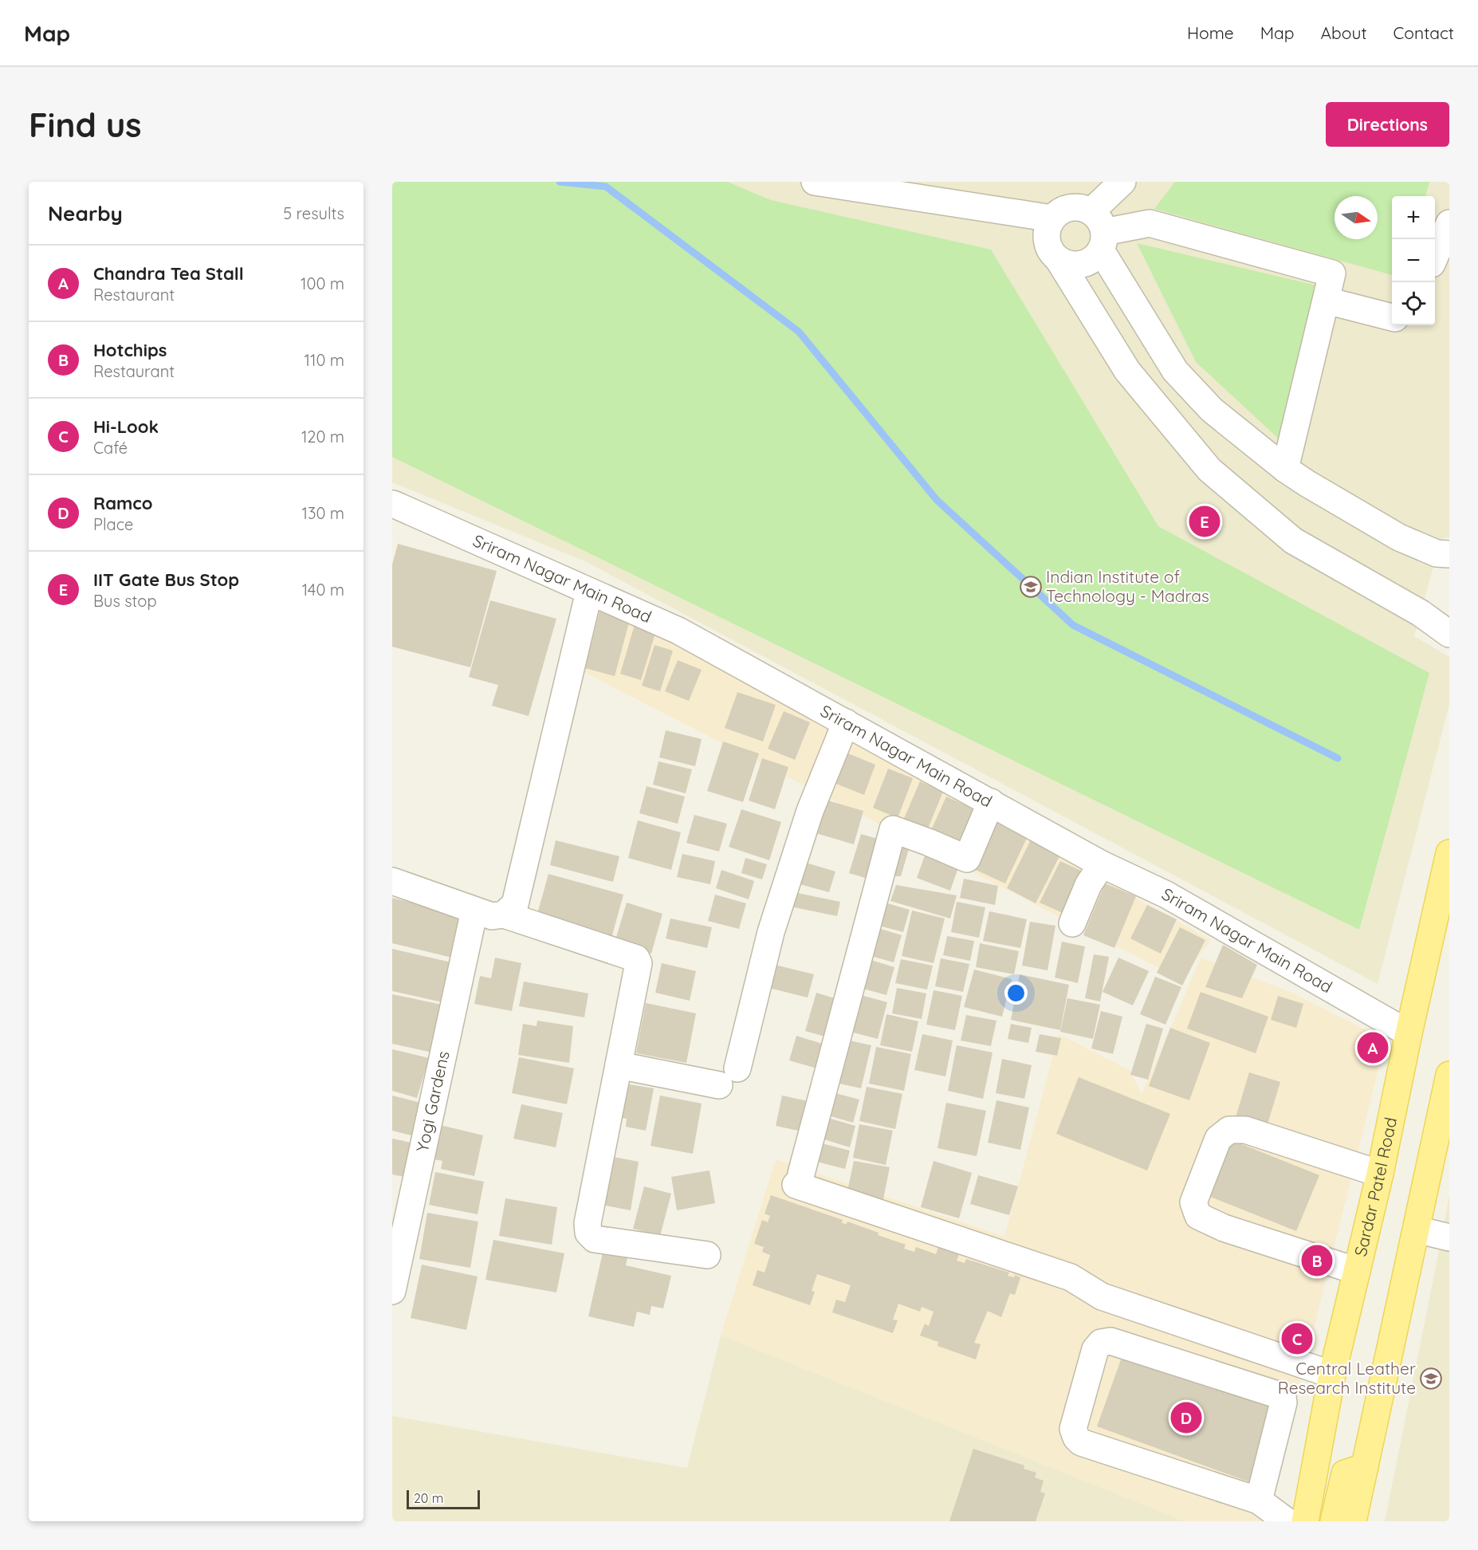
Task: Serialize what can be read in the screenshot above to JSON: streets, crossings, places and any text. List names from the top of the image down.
{
  "streets": {
    "main road": ["Sardar Patel Road"],
    "street": ["Sriram Nagar Main Road", "Yogi Gardens"]
  },
  "crossings": [
    ["Sriram Nagar Main Road", "Sardar Patel Road"]
  ],
  "places": {
    "school or university": ["Indian Institute of Technology - Madras", "Central Leather Research Institute"]
  },
  "scale_bar": "20 m",
  "north": "right",
  "page": {
    "header": "Map",
    "nav": [
      "Home",
      "Map",
      "About",
      "Contact"
    ],
    "buttons": "Directions",
    "title": "Find us",
    "heading": ["Nearby", "5 results"],
    "map_buttons": ["+", "−"],
    "list": [
      {
        "mark": "A",
        "name": "Chandra Tea Stall",
        "note": "Restaurant",
        "value": "100 m"
      },
      {
        "mark": "B",
        "name": "Hotchips",
        "note": "Restaurant",
        "value": "110 m"
      },
      {
        "mark": "C",
        "name": "Hi-Look",
        "note": "Café",
        "value": "120 m"
      },
      {
        "mark": "D",
        "name": "Ramco",
        "note": "Place",
        "value": "130 m"
      },
      {
        "mark": "E",
        "name": "IIT Gate Bus Stop",
        "note": "Bus stop",
        "value": "140 m"
      }
    ],
    "pins": [
      "E",
      "A",
      "B",
      "C",
      "D"
    ],
    "scale": "20 m"
  }
}
